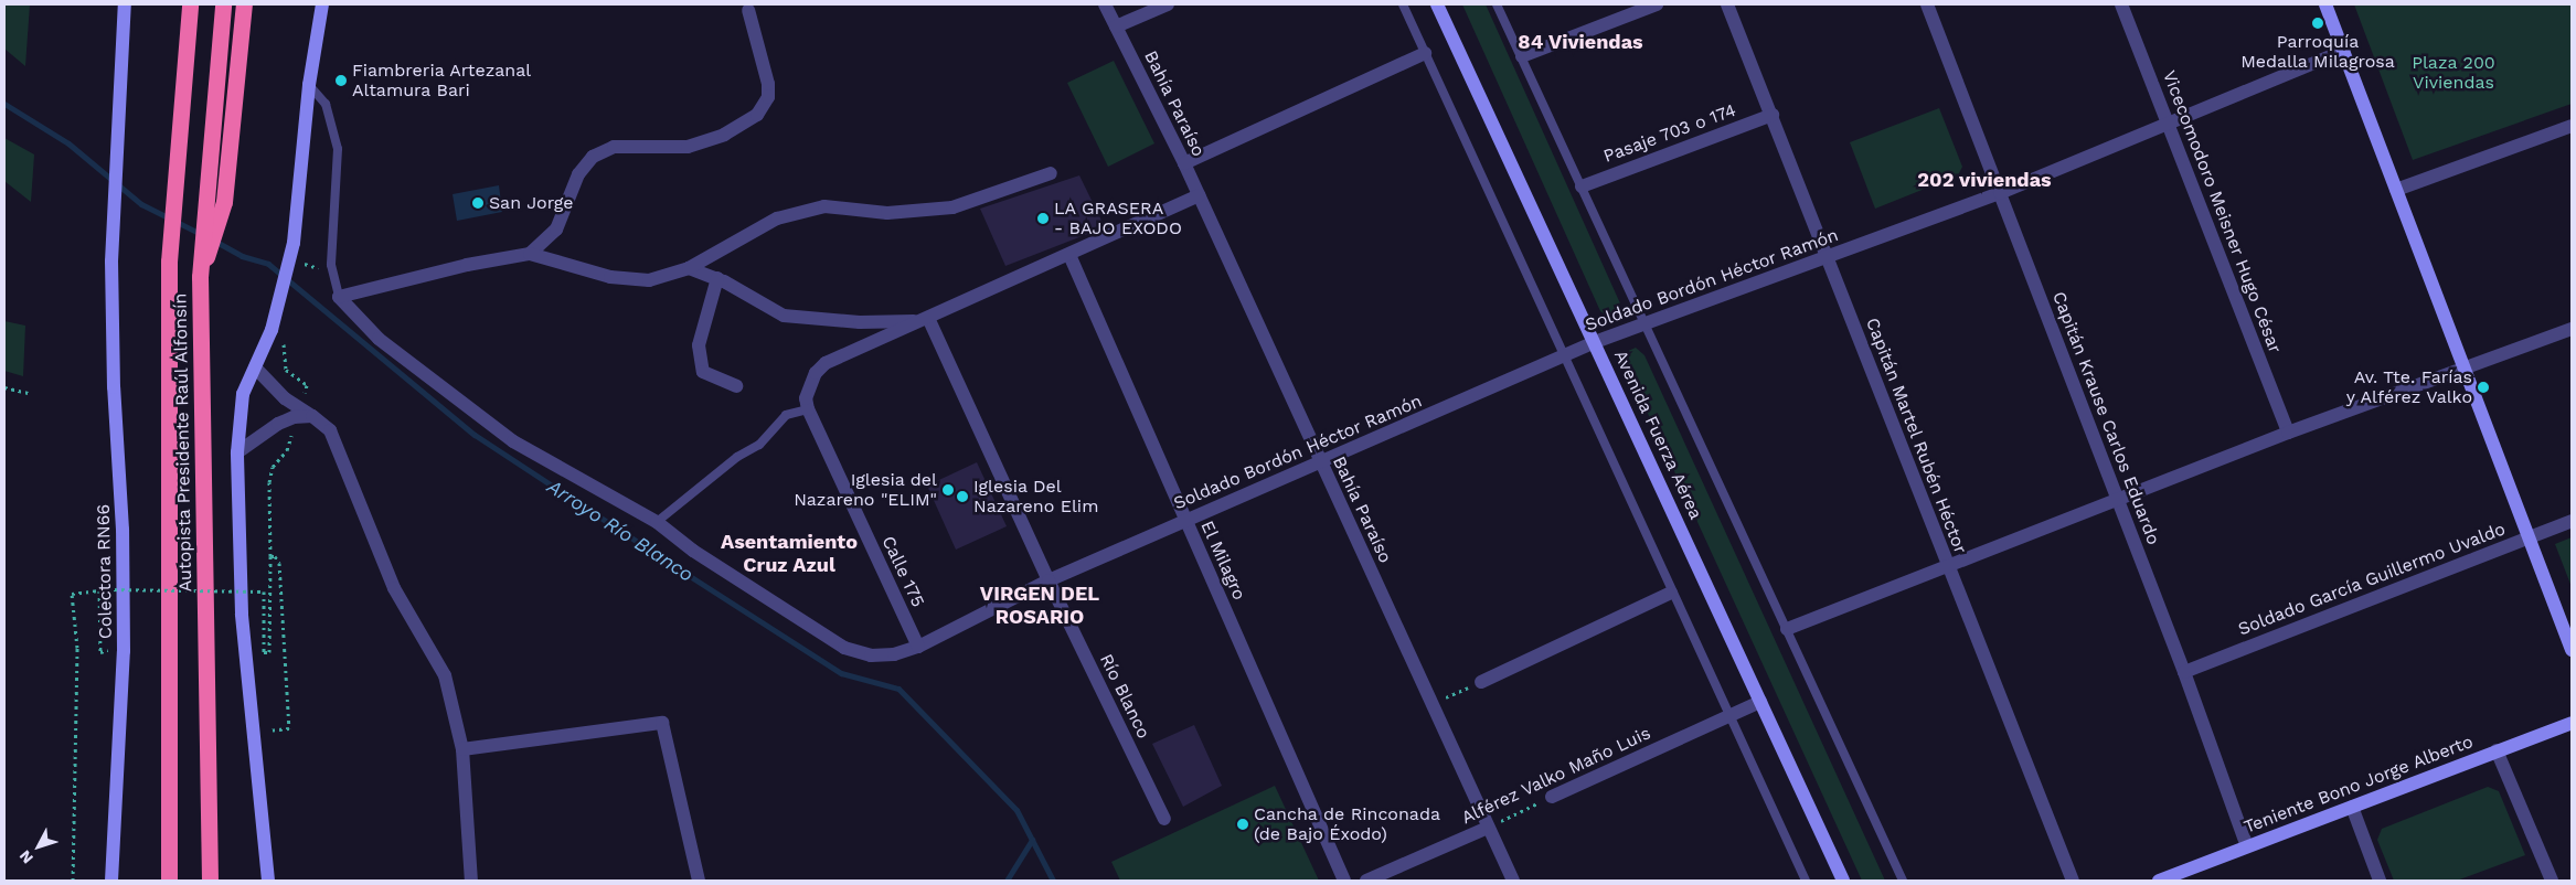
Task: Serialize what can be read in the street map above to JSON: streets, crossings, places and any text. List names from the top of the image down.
{
  "streets": {
    "highway": ["Autopista Presidente Raúl Alfonsín"],
    "street": [
      "Bahía Paraíso",
      "Pasaje 703 o 174",
      "Vicecomodoro Meisner Hugo César",
      "Soldado Bordón Héctor Ramón",
      "Capitán Krause Carlos Eduardo",
      "Avenida Fuerza Aérea",
      "Capitán Martel Rubén Héctor",
      "El Milagro",
      "Colectora RN66",
      "Calle 175",
      "Soldado García Guillermo Uvaldo",
      "Río Blanco",
      "Alférez Valko Maño Luis",
      "Teniente Bono Jorge Alberto"
    ]
  },
  "crossings": [
    ["Bahía Paraíso", "Soldado Bordón Héctor Ramón"],
    ["Bahía Paraíso", "Alférez Valko Maño Luis"],
    ["Pasaje 703 o 174", "Capitán Martel Rubén Héctor"],
    ["Vicecomodoro Meisner Hugo César", "Soldado Bordón Héctor Ramón"],
    ["Soldado Bordón Héctor Ramón", "Capitán Krause Carlos Eduardo"],
    ["Soldado Bordón Héctor Ramón", "Avenida Fuerza Aérea"],
    ["Soldado Bordón Héctor Ramón", "Capitán Martel Rubén Héctor"],
    ["Soldado Bordón Héctor Ramón", "El Milagro"],
    ["Soldado Bordón Héctor Ramón", "Calle 175"],
    ["Soldado Bordón Héctor Ramón", "Río Blanco"],
    ["Capitán Krause Carlos Eduardo", "Soldado García Guillermo Uvaldo"],
    ["Capitán Krause Carlos Eduardo", "Teniente Bono Jorge Alberto"],
    ["Avenida Fuerza Aérea", "Alférez Valko Maño Luis"]
  ],
  "districts": [
    "84 Viviendas",
    "202 viviendas",
    "Asentamiento Cruz Azul",
    "VIRGEN DEL ROSARIO"
  ],
  "water": ["Arroyo Río Blanco"],
  "parks": ["Plaza 200 Viviendas"],
  "places": [
    "Parroquía Medalla Milagrosa",
    "Fiambreria Artezanal Altamura Bari",
    "San Jorge",
    "LA GRASERA - BAJO EXODO",
    "Av. Tte. Farías y Alférez Valko",
    "Iglesia del Nazareno \"ELIM\"",
    "Iglesia Del Nazareno Elim",
    "Cancha de Rinconada (de Bajo Éxodo)"
  ],
  "north": "bottom left"
}
